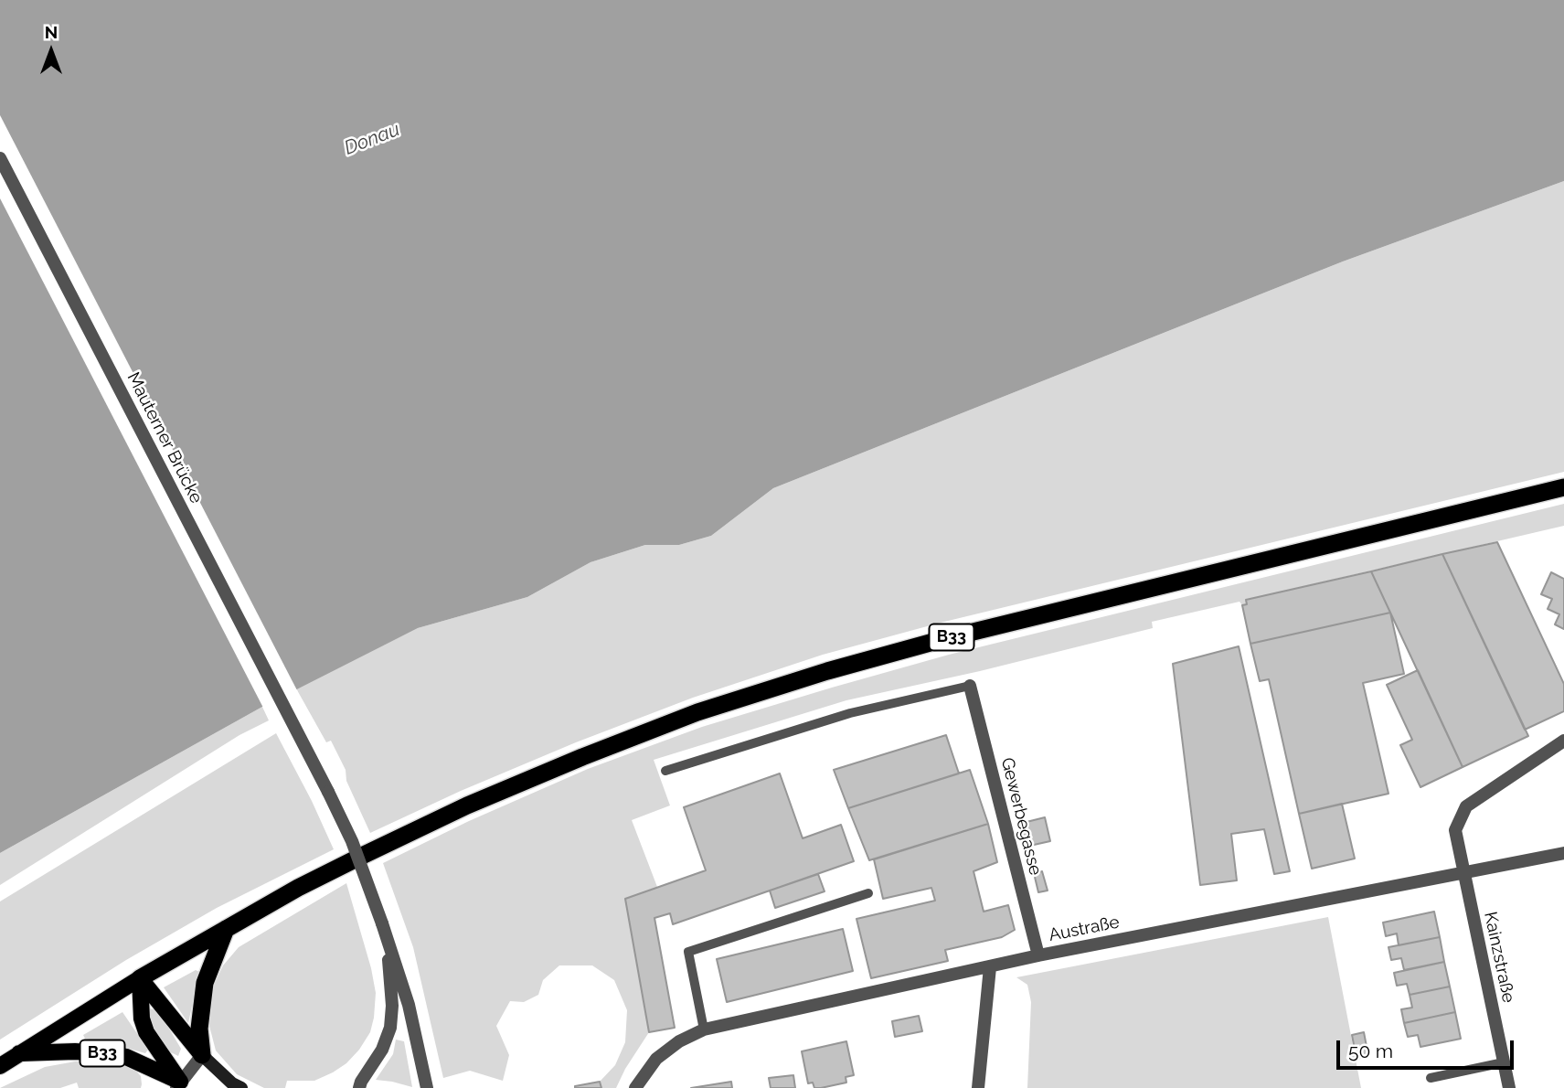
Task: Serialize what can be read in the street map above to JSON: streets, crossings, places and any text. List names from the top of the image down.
{
  "streets": {
    "highway": ["B33"],
    "street": [
      "Mauterner Brücke",
      "Gewerbegasse",
      "Austraße",
      "Kainzstraße"
    ]
  },
  "crossings": [
    ["Gewerbegasse", "Austraße"],
    ["Austraße", "Kainzstraße"]
  ],
  "water": ["Donau"],
  "scale_bar": "50 m",
  "north": "top"
}
